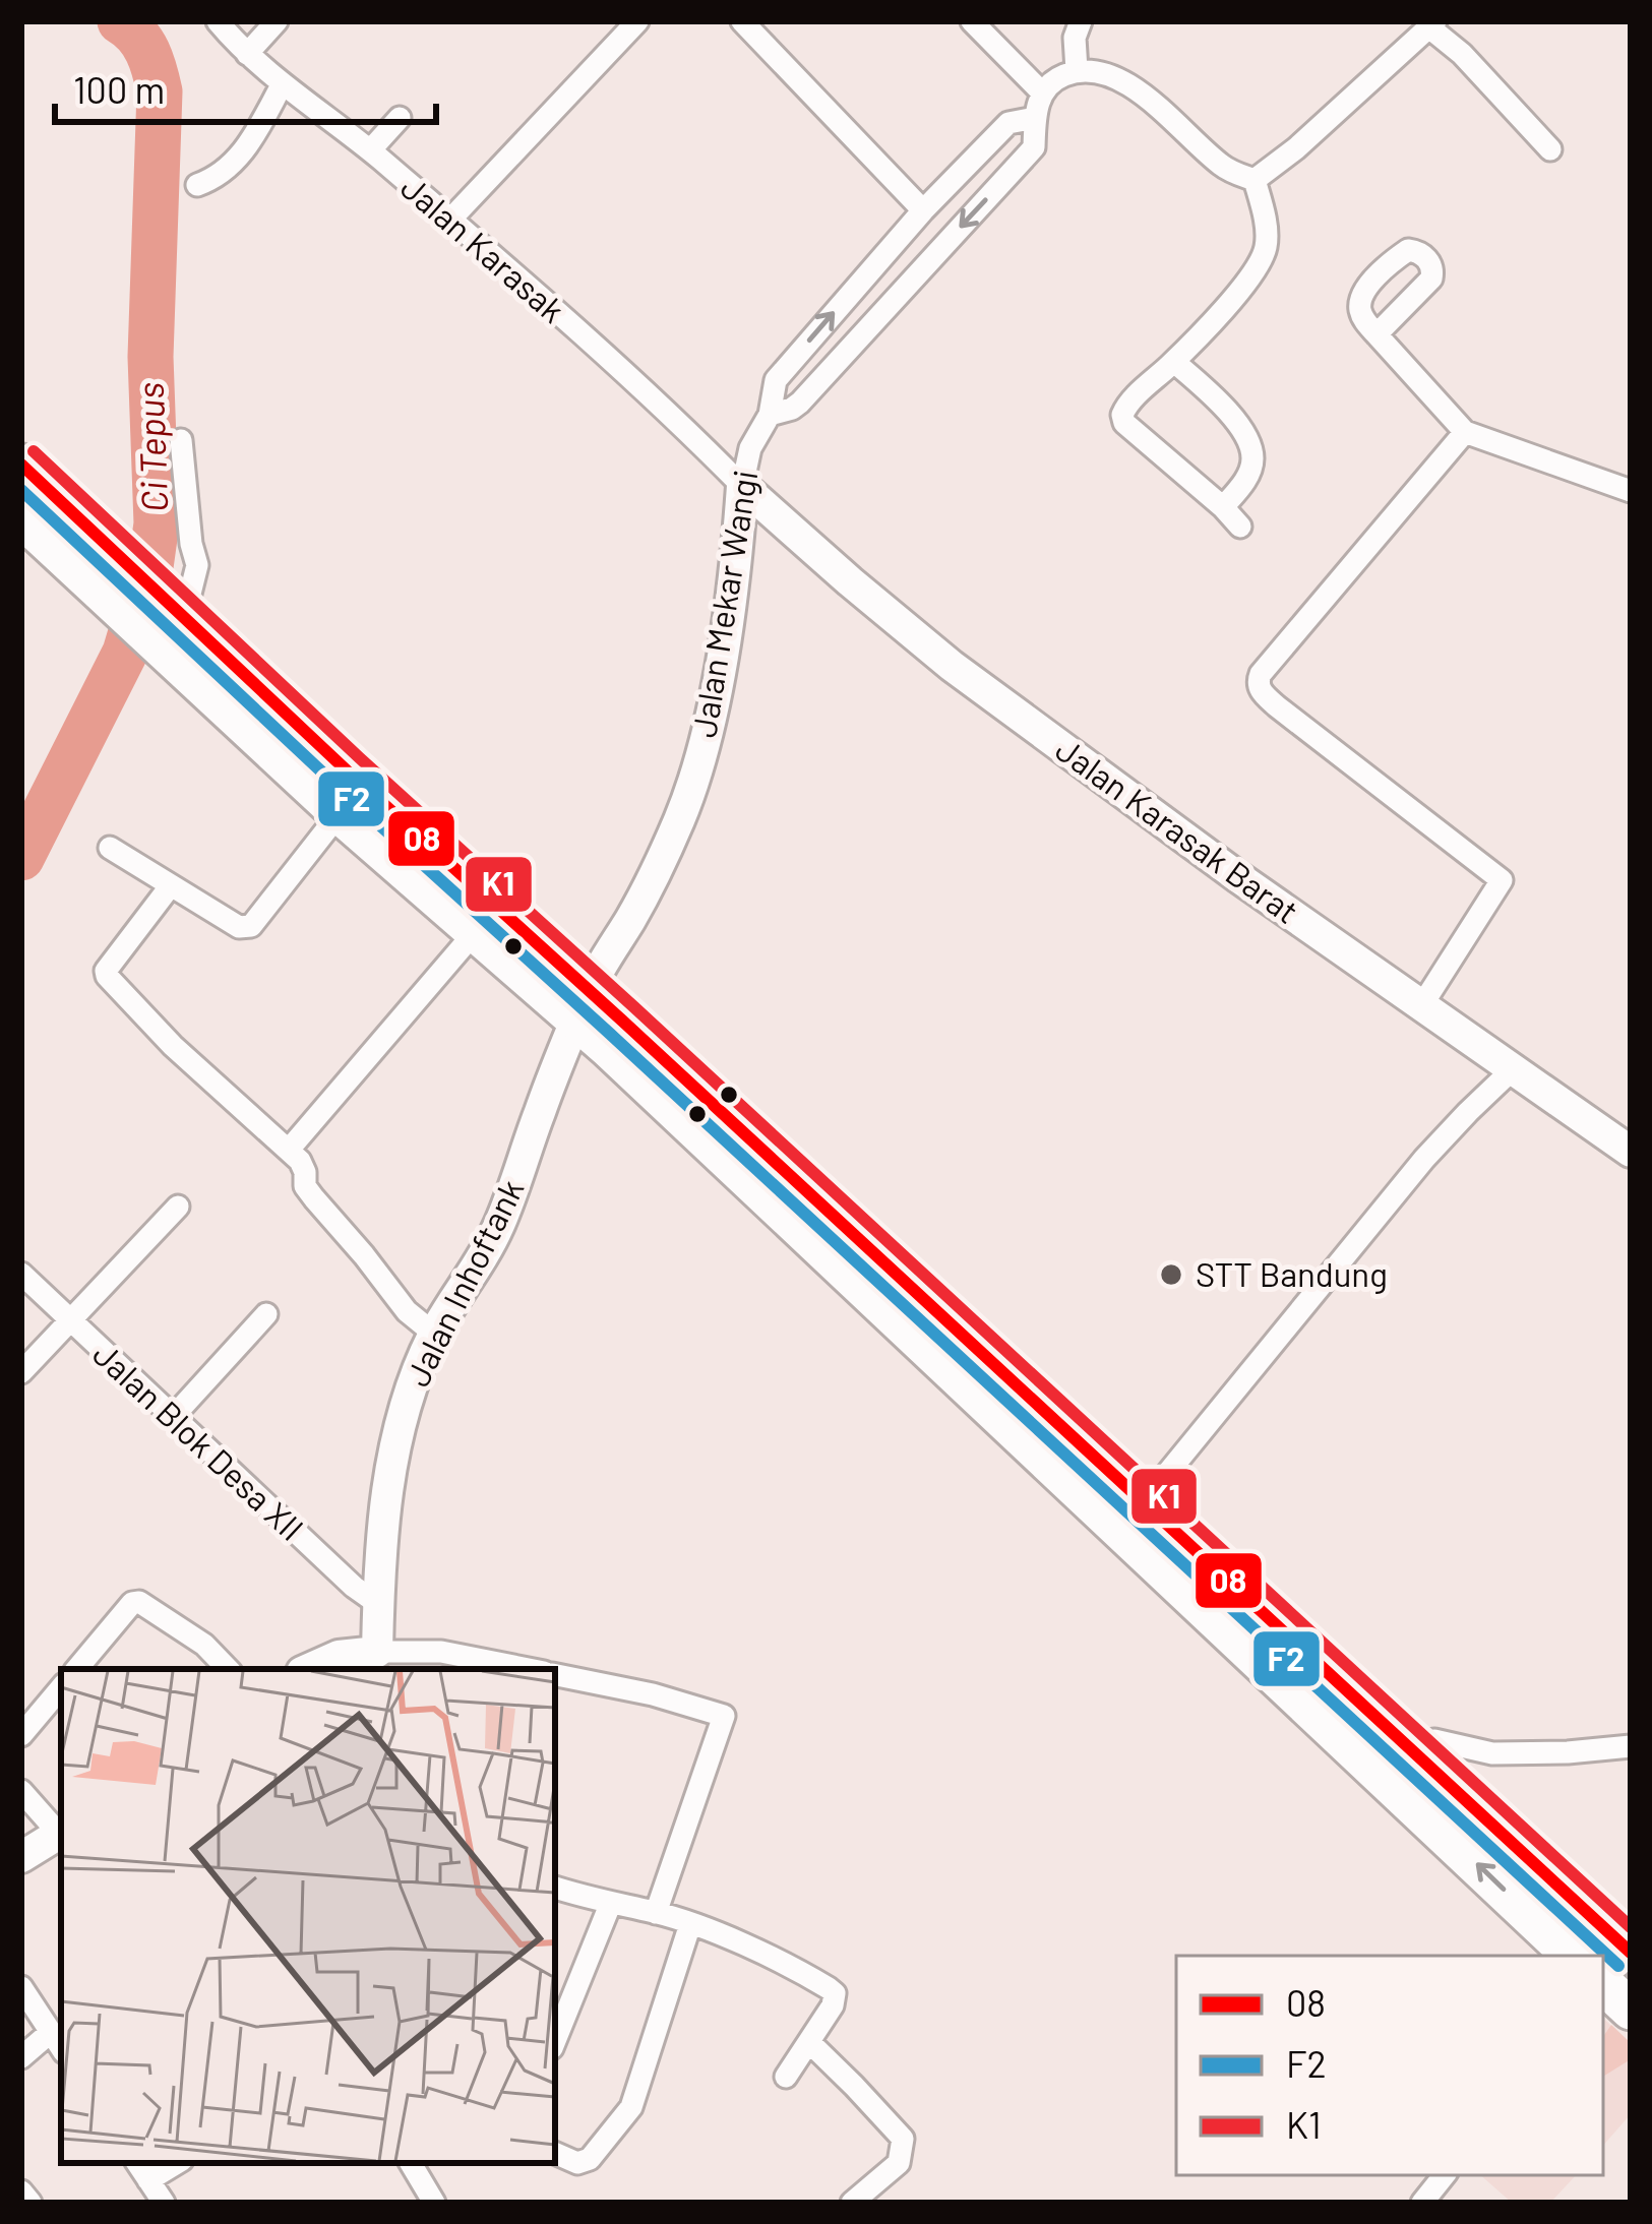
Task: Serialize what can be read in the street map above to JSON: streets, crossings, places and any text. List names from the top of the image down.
{
  "streets": {
    "street": [
      "Jalan Karasak",
      "Jalan Mekar Wangi",
      "Jalan Karasak Barat",
      "Jalan Inhoftank",
      "Jalan Blok Desa XII"
    ]
  },
  "crossings": [
    ["Jalan Karasak", "Jalan Mekar Wangi"],
    ["Jalan Karasak", "Jalan Karasak Barat"],
    ["Jalan Mekar Wangi", "Jalan Karasak Barat"],
    ["Jalan Mekar Wangi", "Jalan Inhoftank"],
    ["Jalan Inhoftank", "Jalan Blok Desa XII"]
  ],
  "water": ["Ci Tepus"],
  "places": ["STT Bandung"],
  "lines": ["transit line K1", "transit line 08", "transit line F2"],
  "legend": ["08", "F2", "K1"],
  "scale_bar": "100 m"
}
